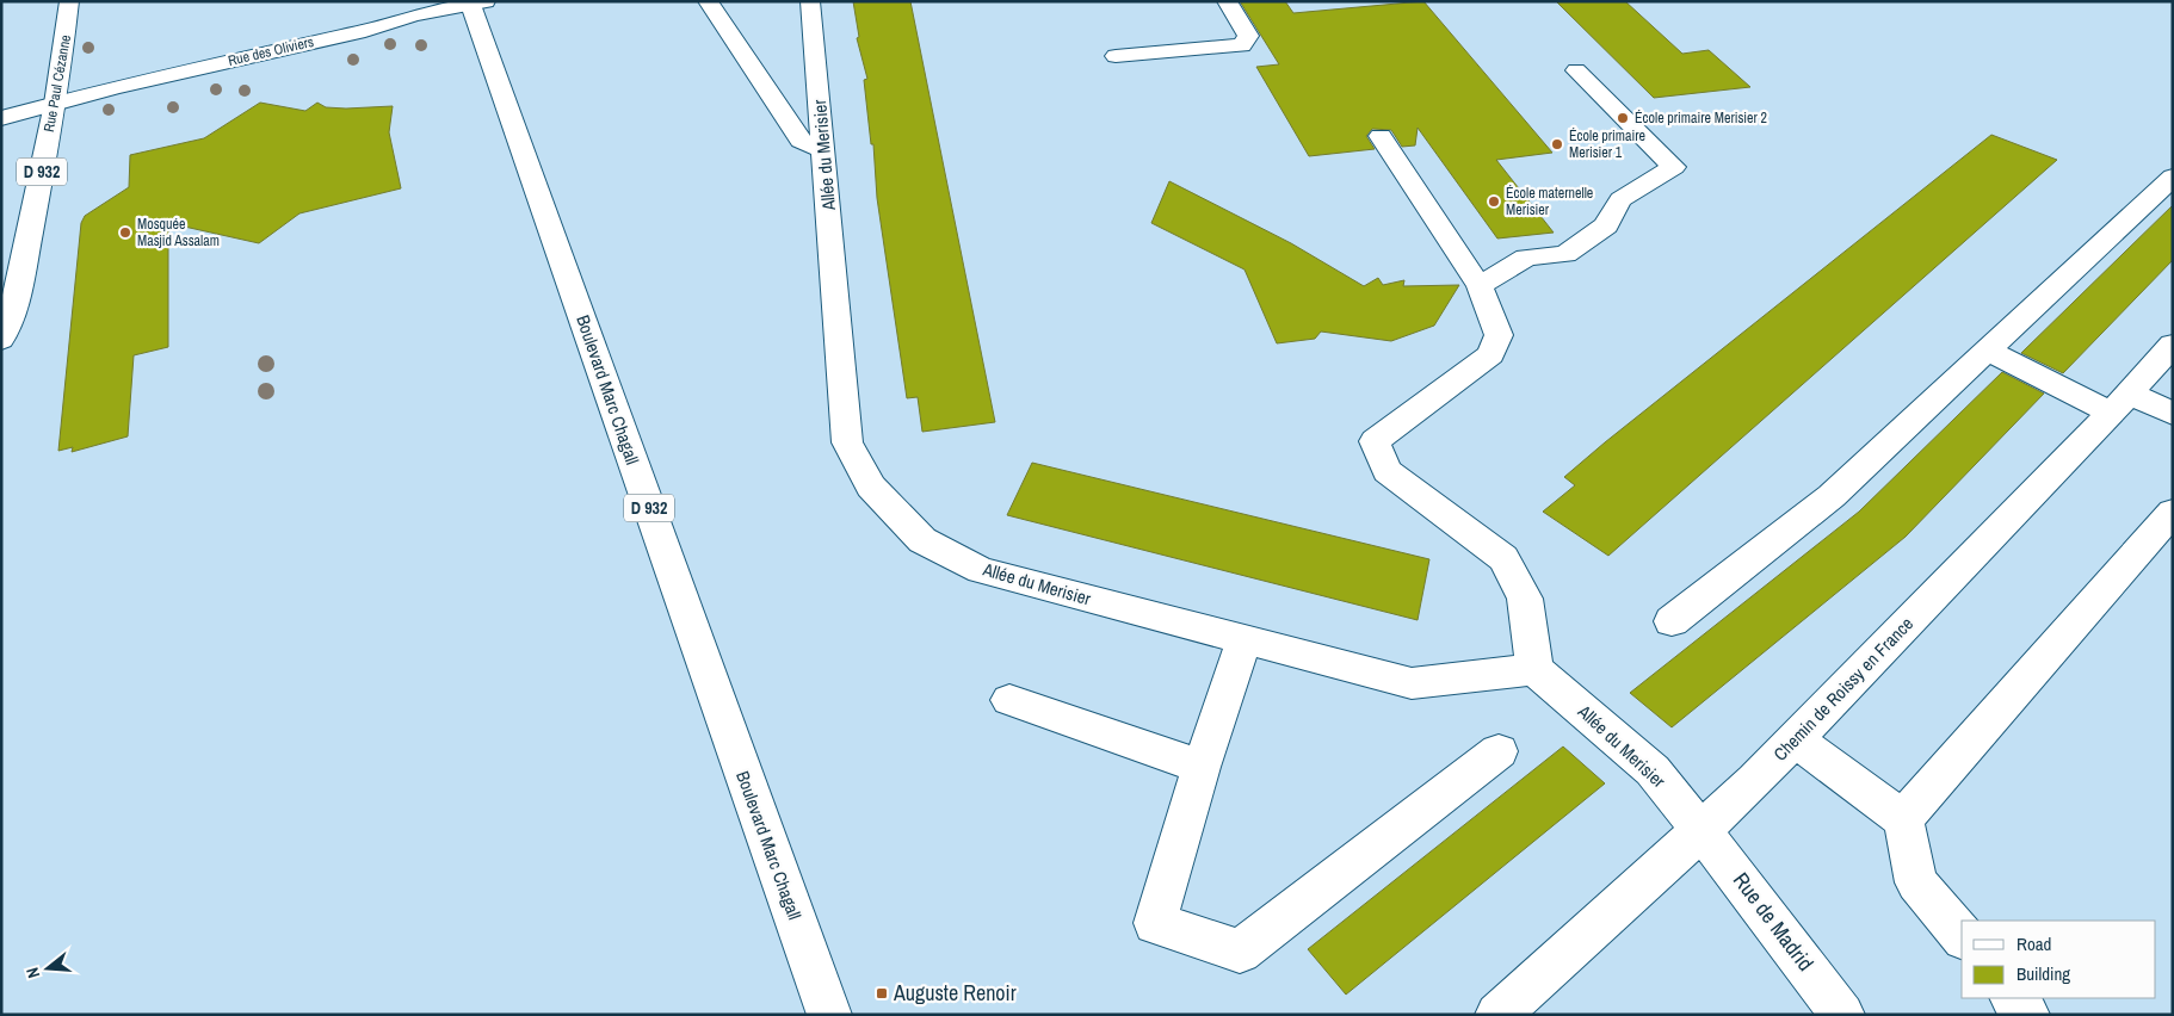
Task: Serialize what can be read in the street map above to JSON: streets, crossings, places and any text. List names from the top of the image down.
{
  "streets": {
    "street": [
      "Rue des Oliviers",
      "Rue Paul Cézanne",
      "Allée du Merisier",
      "D 932",
      "Boulevard Marc Chagall",
      "Chemin de Roissy en France",
      "Rue de Madrid"
    ]
  },
  "crossings": [
    ["Rue des Oliviers", "Rue Paul Cézanne"],
    ["Rue des Oliviers", "Boulevard Marc Chagall"],
    ["Allée du Merisier", "Chemin de Roissy en France"],
    ["Allée du Merisier", "Rue de Madrid"],
    ["Chemin de Roissy en France", "Rue de Madrid"]
  ],
  "places": {
    "other": [
      "École primaire Merisier 2",
      "École primaire Merisier 1",
      "École maternelle Merisier",
      "Mosquée Masjid Assalam"
    ],
    "transit": ["Auguste Renoir"]
  },
  "legend": ["Road", "Building"],
  "north": "left"
}
